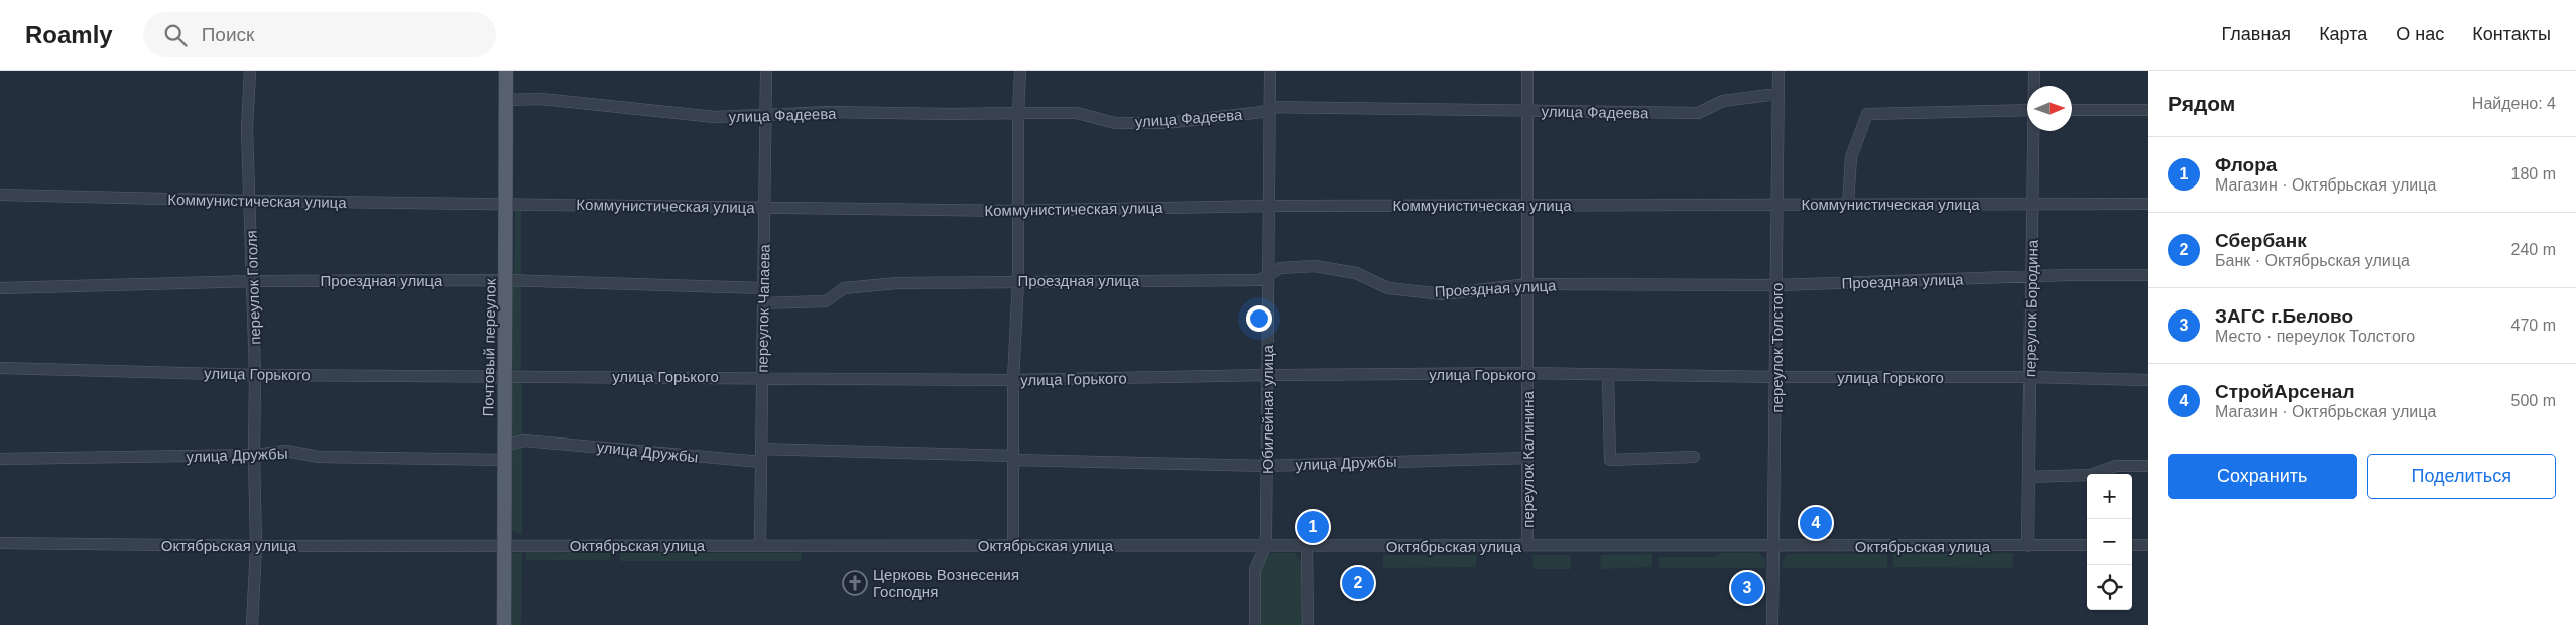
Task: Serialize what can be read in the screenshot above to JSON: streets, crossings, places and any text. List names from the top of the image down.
{
  "streets": {
    "main road": ["Почтовый переулок"],
    "street": [
      "улица Фадеева",
      "Коммунистическая улица",
      "Проездная улица",
      "переулок Гоголя",
      "переулок Чапаева",
      "переулок Бородина",
      "переулок Толстого",
      "улица Горького",
      "Юбилейная улица",
      "улица Дружбы",
      "переулок Калинина",
      "Октябрьская улица"
    ]
  },
  "crossings": [
    ["улица Фадеева", "переулок Чапаева"],
    ["улица Фадеева", "Почтовый переулок"],
    ["улица Фадеева", "переулок Толстого"],
    ["улица Фадеева", "Юбилейная улица"],
    ["улица Фадеева", "переулок Калинина"],
    ["Коммунистическая улица", "переулок Гоголя"],
    ["Коммунистическая улица", "переулок Чапаева"],
    ["Коммунистическая улица", "переулок Бородина"],
    ["Коммунистическая улица", "Почтовый переулок"],
    ["Коммунистическая улица", "переулок Толстого"],
    ["Коммунистическая улица", "Юбилейная улица"],
    ["Коммунистическая улица", "переулок Калинина"],
    ["Проездная улица", "переулок Гоголя"],
    ["Проездная улица", "переулок Чапаева"],
    ["Проездная улица", "переулок Бородина"],
    ["Проездная улица", "Почтовый переулок"],
    ["Проездная улица", "переулок Толстого"],
    ["Проездная улица", "Юбилейная улица"],
    ["Проездная улица", "переулок Калинина"],
    ["переулок Гоголя", "улица Горького"],
    ["переулок Гоголя", "улица Дружбы"],
    ["переулок Гоголя", "Октябрьская улица"],
    ["переулок Чапаева", "улица Горького"],
    ["переулок Чапаева", "улица Дружбы"],
    ["переулок Чапаева", "Октябрьская улица"],
    ["переулок Бородина", "улица Горького"],
    ["переулок Бородина", "Октябрьская улица"],
    ["Почтовый переулок", "улица Горького"],
    ["Почтовый переулок", "улица Дружбы"],
    ["Почтовый переулок", "Октябрьская улица"],
    ["переулок Толстого", "улица Горького"],
    ["переулок Толстого", "Октябрьская улица"],
    ["улица Горького", "Юбилейная улица"],
    ["улица Горького", "переулок Калинина"],
    ["Юбилейная улица", "улица Дружбы"],
    ["Юбилейная улица", "Октябрьская улица"],
    ["улица Дружбы", "переулок Калинина"],
    ["переулок Калинина", "Октябрьская улица"]
  ],
  "places": {
    "church": ["Церковь Вознесения Господня"]
  },
  "north": "right",
  "page": {
    "header": "Roamly",
    "search": "Поиск",
    "nav": [
      "Главная",
      "Карта",
      "О нас",
      "Контакты"
    ],
    "heading": ["Рядом", "Найдено: 4"],
    "list": [
      {
        "mark": "1",
        "name": "Флора",
        "note": "Магазин · Октябрьская улица",
        "value": "180 m"
      },
      {
        "mark": "2",
        "name": "Сбербанк",
        "note": "Банк · Октябрьская улица",
        "value": "240 m"
      },
      {
        "mark": "3",
        "name": "ЗАГС г.Белово",
        "note": "Место · переулок Толстого",
        "value": "470 m"
      },
      {
        "mark": "4",
        "name": "СтройАрсенал",
        "note": "Магазин · Октябрьская улица",
        "value": "500 m"
      }
    ],
    "buttons": ["Сохранить", "Поделиться"],
    "map_buttons": ["+", "−"],
    "pins": [
      "4",
      "1",
      "2",
      "3"
    ]
  }
}
